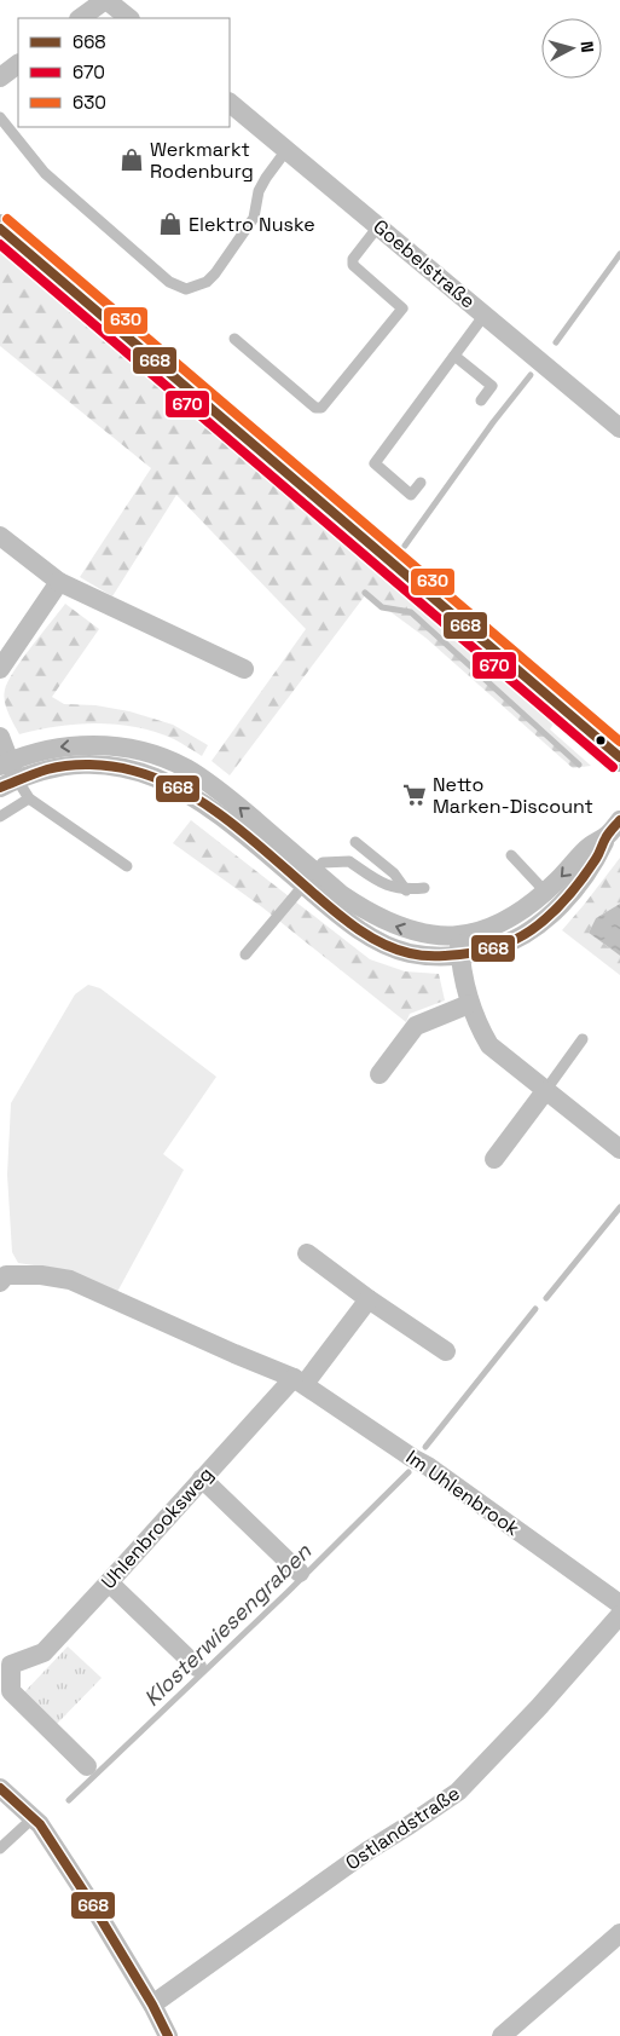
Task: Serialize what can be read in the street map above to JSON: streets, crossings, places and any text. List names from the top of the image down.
{
  "streets": {
    "street": [
      "Goebelstraße",
      "Im Uhlenbrook",
      "Uhlenbrooksweg",
      "Ostlandstraße"
    ]
  },
  "crossings": [
    ["Im Uhlenbrook", "Uhlenbrooksweg"]
  ],
  "water": ["Klosterwiesengraben"],
  "places": {
    "shop": ["Werkmarkt Rodenburg", "Elektro Nuske"],
    "supermarket": ["Netto Marken-Discount"]
  },
  "lines": ["transit line 630", "transit line 668", "transit line 670"],
  "legend": ["668", "670", "630"],
  "north": "right"
}
